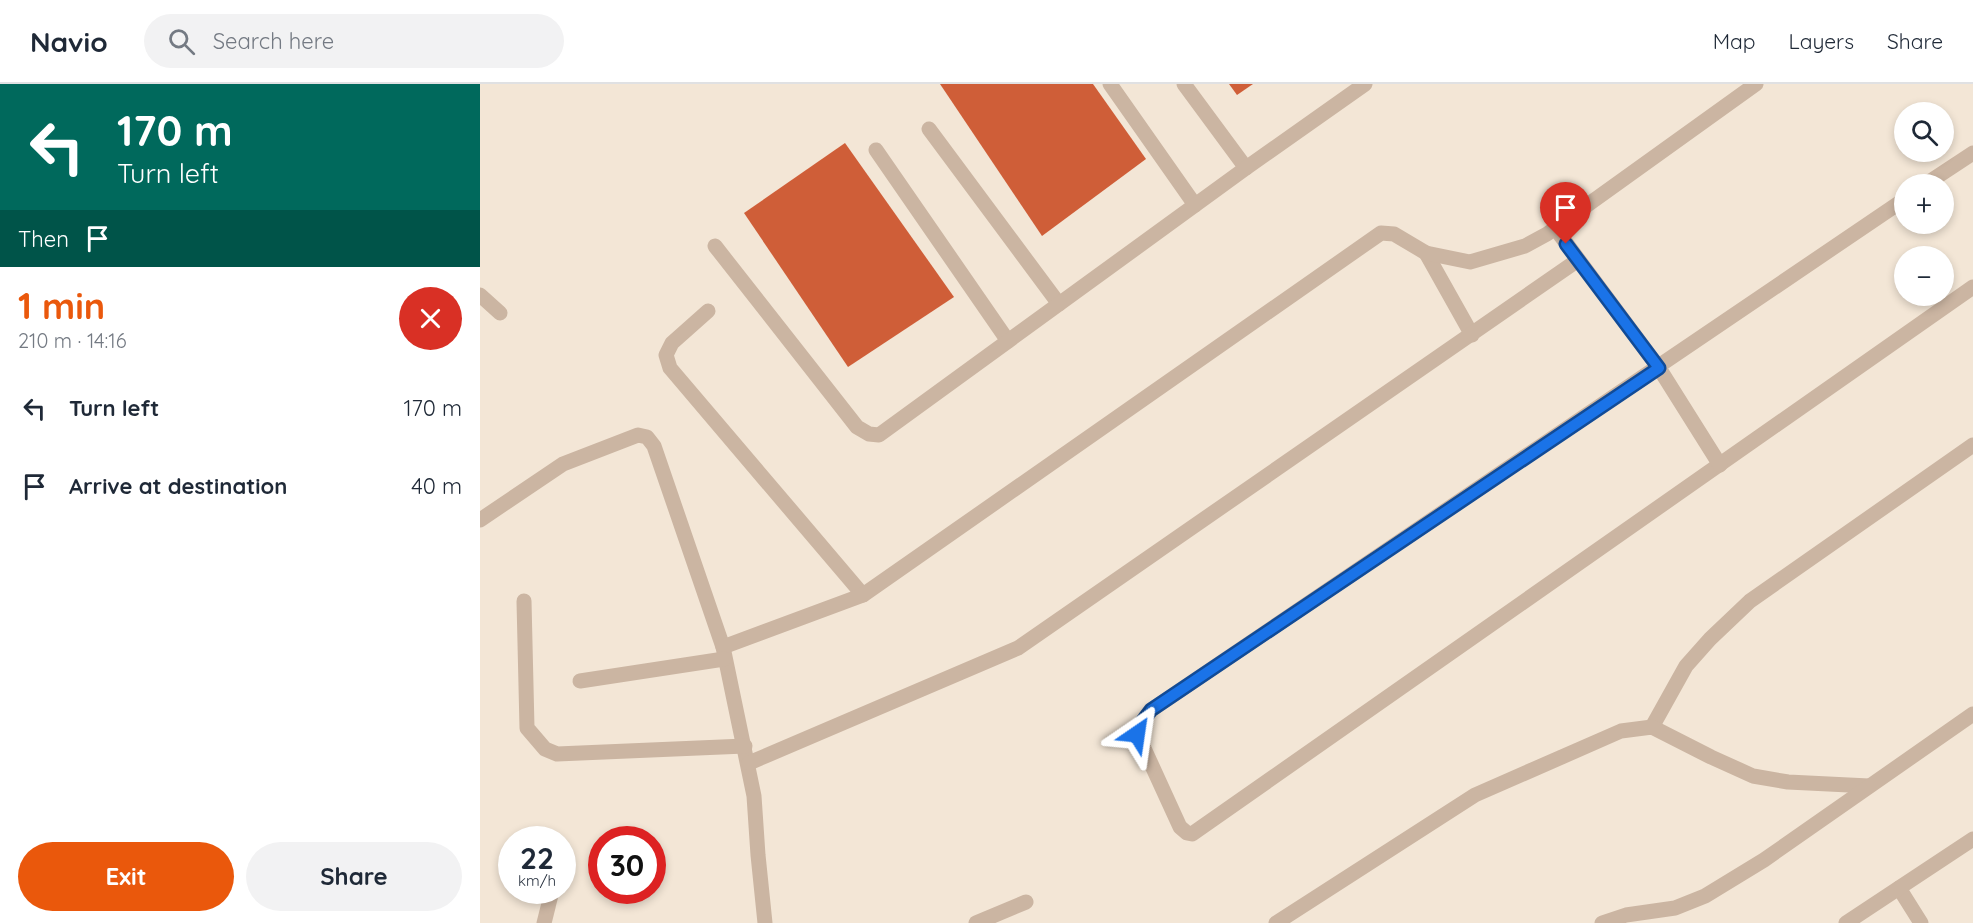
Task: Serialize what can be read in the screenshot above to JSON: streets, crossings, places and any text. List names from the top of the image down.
{
  "page": {
    "header": "Navio",
    "search": "Search here",
    "nav": ["Map", "Layers", "Share"],
    "turn": ["170 m", "Turn left"],
    "map_buttons": ["+", "−"],
    "then": "Then",
    "heading": ["1 min", "210 m · 14:16"],
    "list": [
      {
        "name": "Turn left",
        "value": "170 m"
      },
      {
        "name": "Arrive at destination",
        "value": "40 m"
      }
    ],
    "speed": "22 km/h",
    "limit": "30",
    "buttons": ["Exit", "Share"]
  }
}
